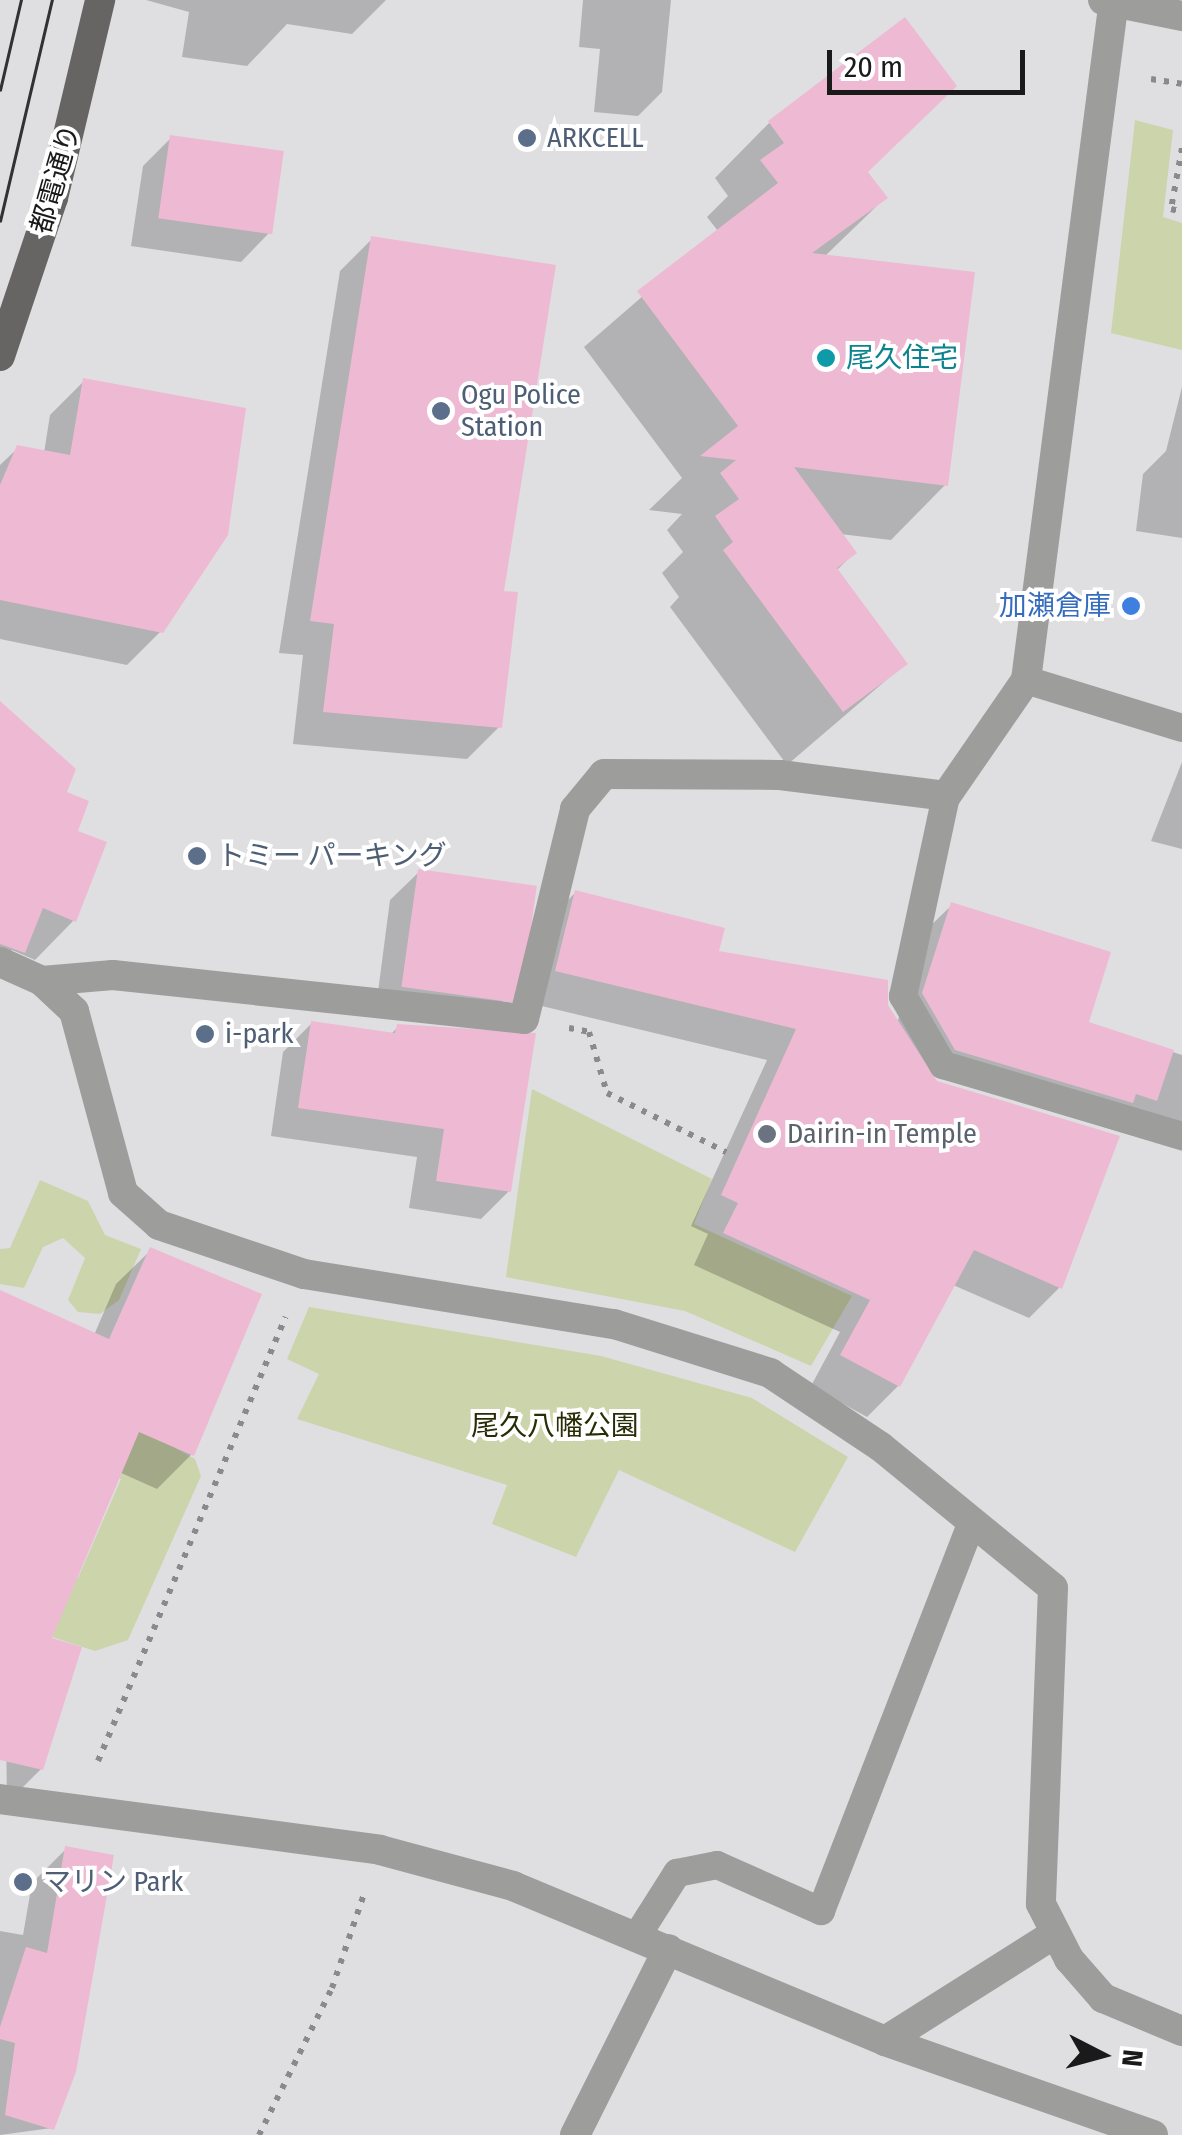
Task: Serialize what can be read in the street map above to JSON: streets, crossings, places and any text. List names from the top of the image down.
{
  "streets": {
    "main road": ["都電通り"]
  },
  "parks": ["尾久八幡公園"],
  "places": [
    "ARKCELL",
    "尾久住宅",
    "Ogu Police Station",
    "加瀬倉庫",
    "トミー パーキング",
    "i-park",
    "Dairin-in Temple",
    "マリン Park"
  ],
  "scale_bar": "20 m",
  "north": "right"
}
